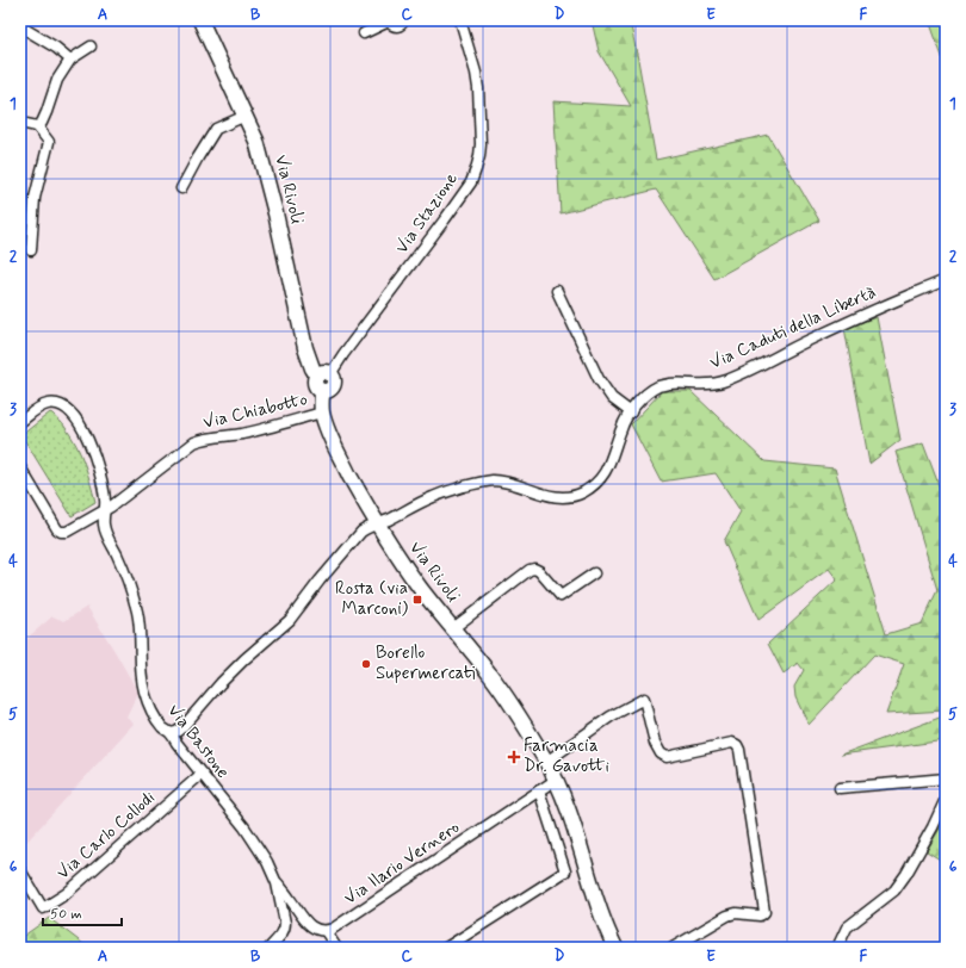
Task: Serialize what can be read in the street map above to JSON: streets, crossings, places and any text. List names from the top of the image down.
{
  "streets": {
    "street": [
      "Via Rivoli",
      "Via Stazione",
      "Via Caduti della Libertà",
      "Via Chiabotto",
      "Via Bastone",
      "Via Carlo Collodi",
      "Via Ilario Vernero"
    ]
  },
  "crossings": [
    ["Via Rivoli", "Via Stazione"],
    ["Via Rivoli", "Via Caduti della Libertà"],
    ["Via Rivoli", "Via Chiabotto"],
    ["Via Rivoli", "Via Ilario Vernero"],
    ["Via Caduti della Libertà", "Via Bastone"],
    ["Via Chiabotto", "Via Bastone"],
    ["Via Bastone", "Via Carlo Collodi"]
  ],
  "places": {
    "transit": ["Rosta (via Marconi)"],
    "other": ["Borello Supermercati"],
    "health": ["Farmacia Dr. Gavotti"]
  },
  "scale_bar": "50 m",
  "grid": {
    "columns": [
      "A",
      "B",
      "C",
      "D",
      "E",
      "F"
    ],
    "rows": [
      "1",
      "2",
      "3",
      "4",
      "5",
      "6"
    ]
  }
}
